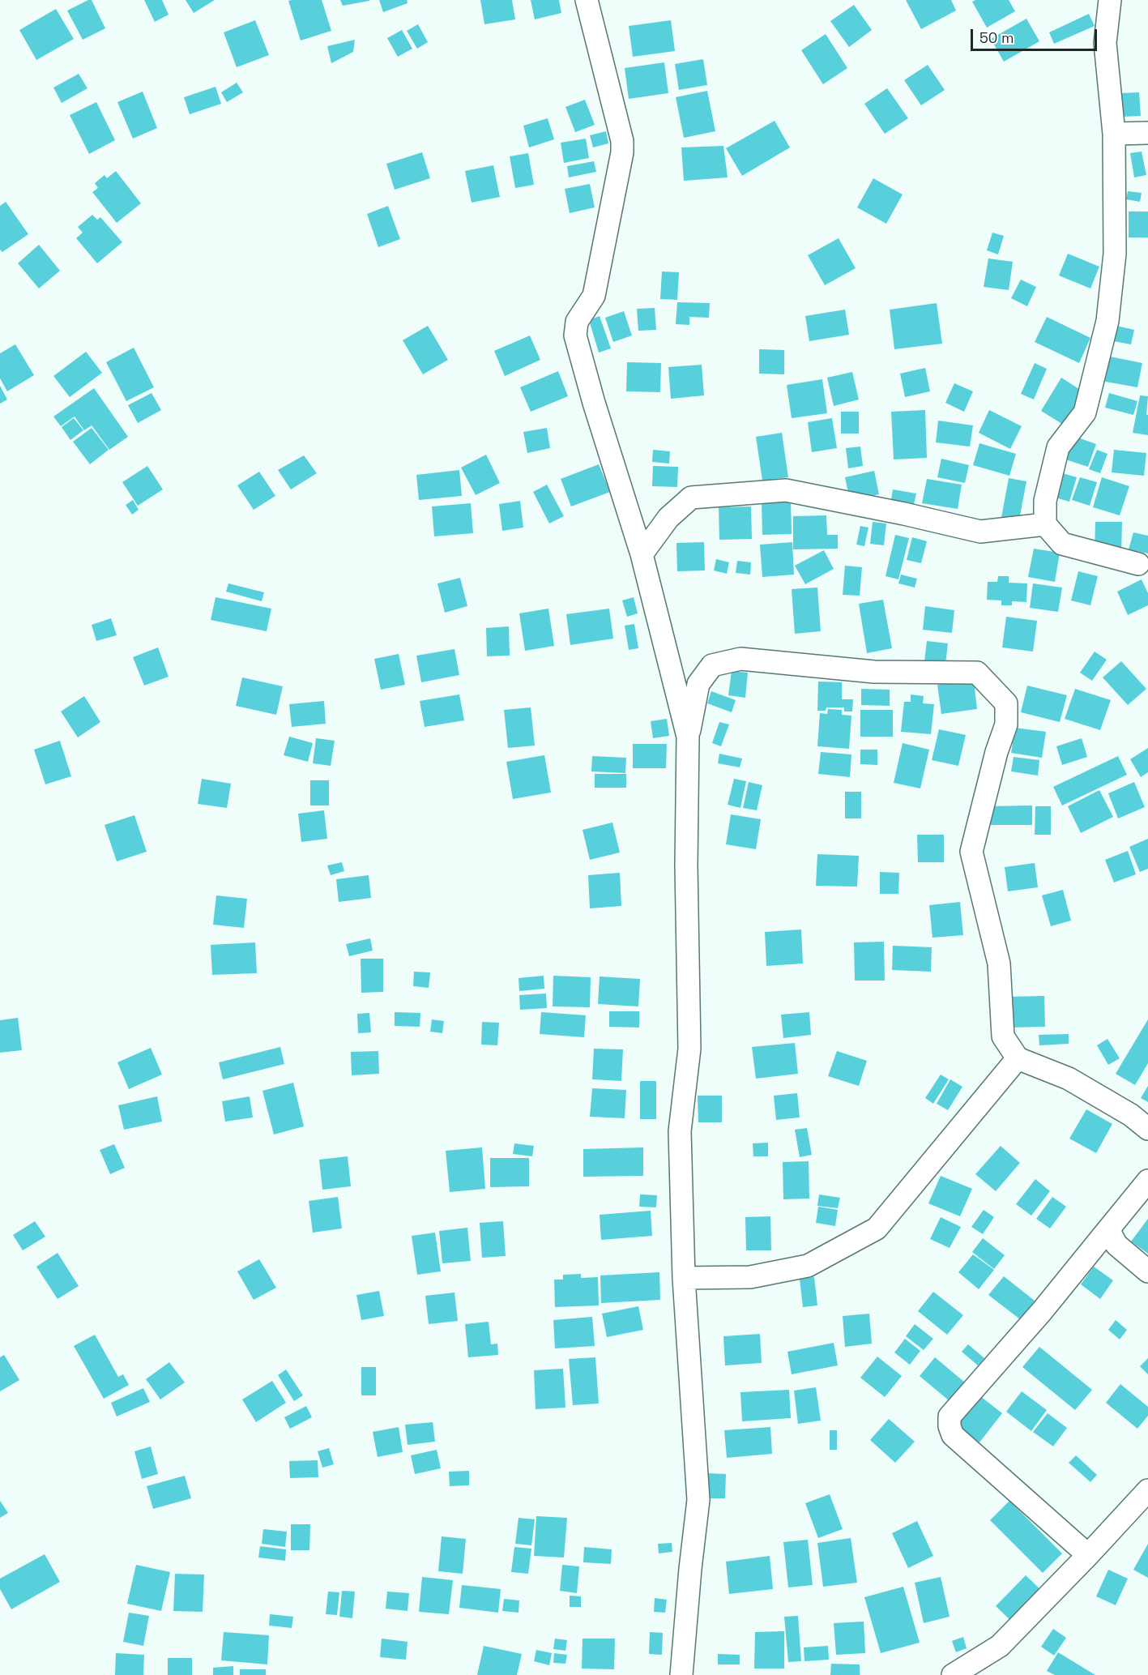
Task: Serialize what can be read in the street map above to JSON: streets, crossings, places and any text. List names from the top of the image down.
{
  "scale_bar": "50 m"
}
